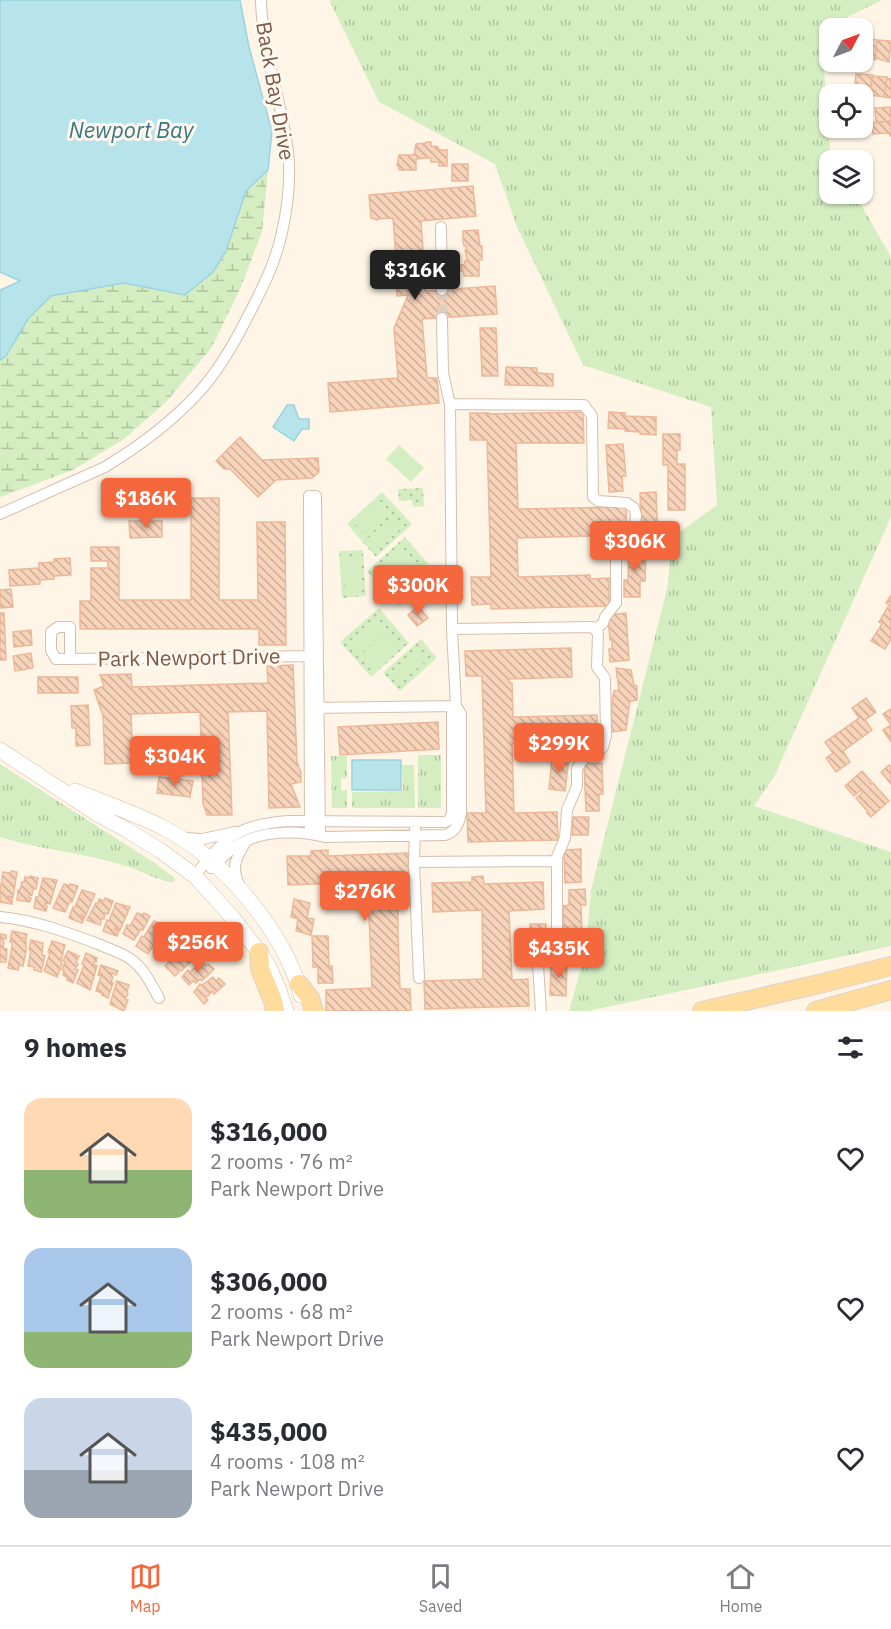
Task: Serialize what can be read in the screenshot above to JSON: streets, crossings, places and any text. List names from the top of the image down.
{
  "streets": {
    "street": ["Back Bay Drive", "Park Newport Drive"]
  },
  "water": ["Newport Bay"],
  "north": "top right",
  "page": {
    "price": [
      "$316K",
      "$186K",
      "$306K",
      "$300K",
      "$299K",
      "$304K",
      "$276K",
      "$256K",
      "$435K"
    ],
    "heading": "9 homes",
    "list": [
      {
        "name": "$316,000",
        "note": "2 rooms · 76 m² · Park Newport Drive"
      },
      {
        "name": "$306,000",
        "note": "2 rooms · 68 m² · Park Newport Drive"
      },
      {
        "name": "$435,000",
        "note": "4 rooms · 108 m² · Park Newport Drive"
      }
    ],
    "tabs": ["Map", "Saved", "Home"]
  }
}
